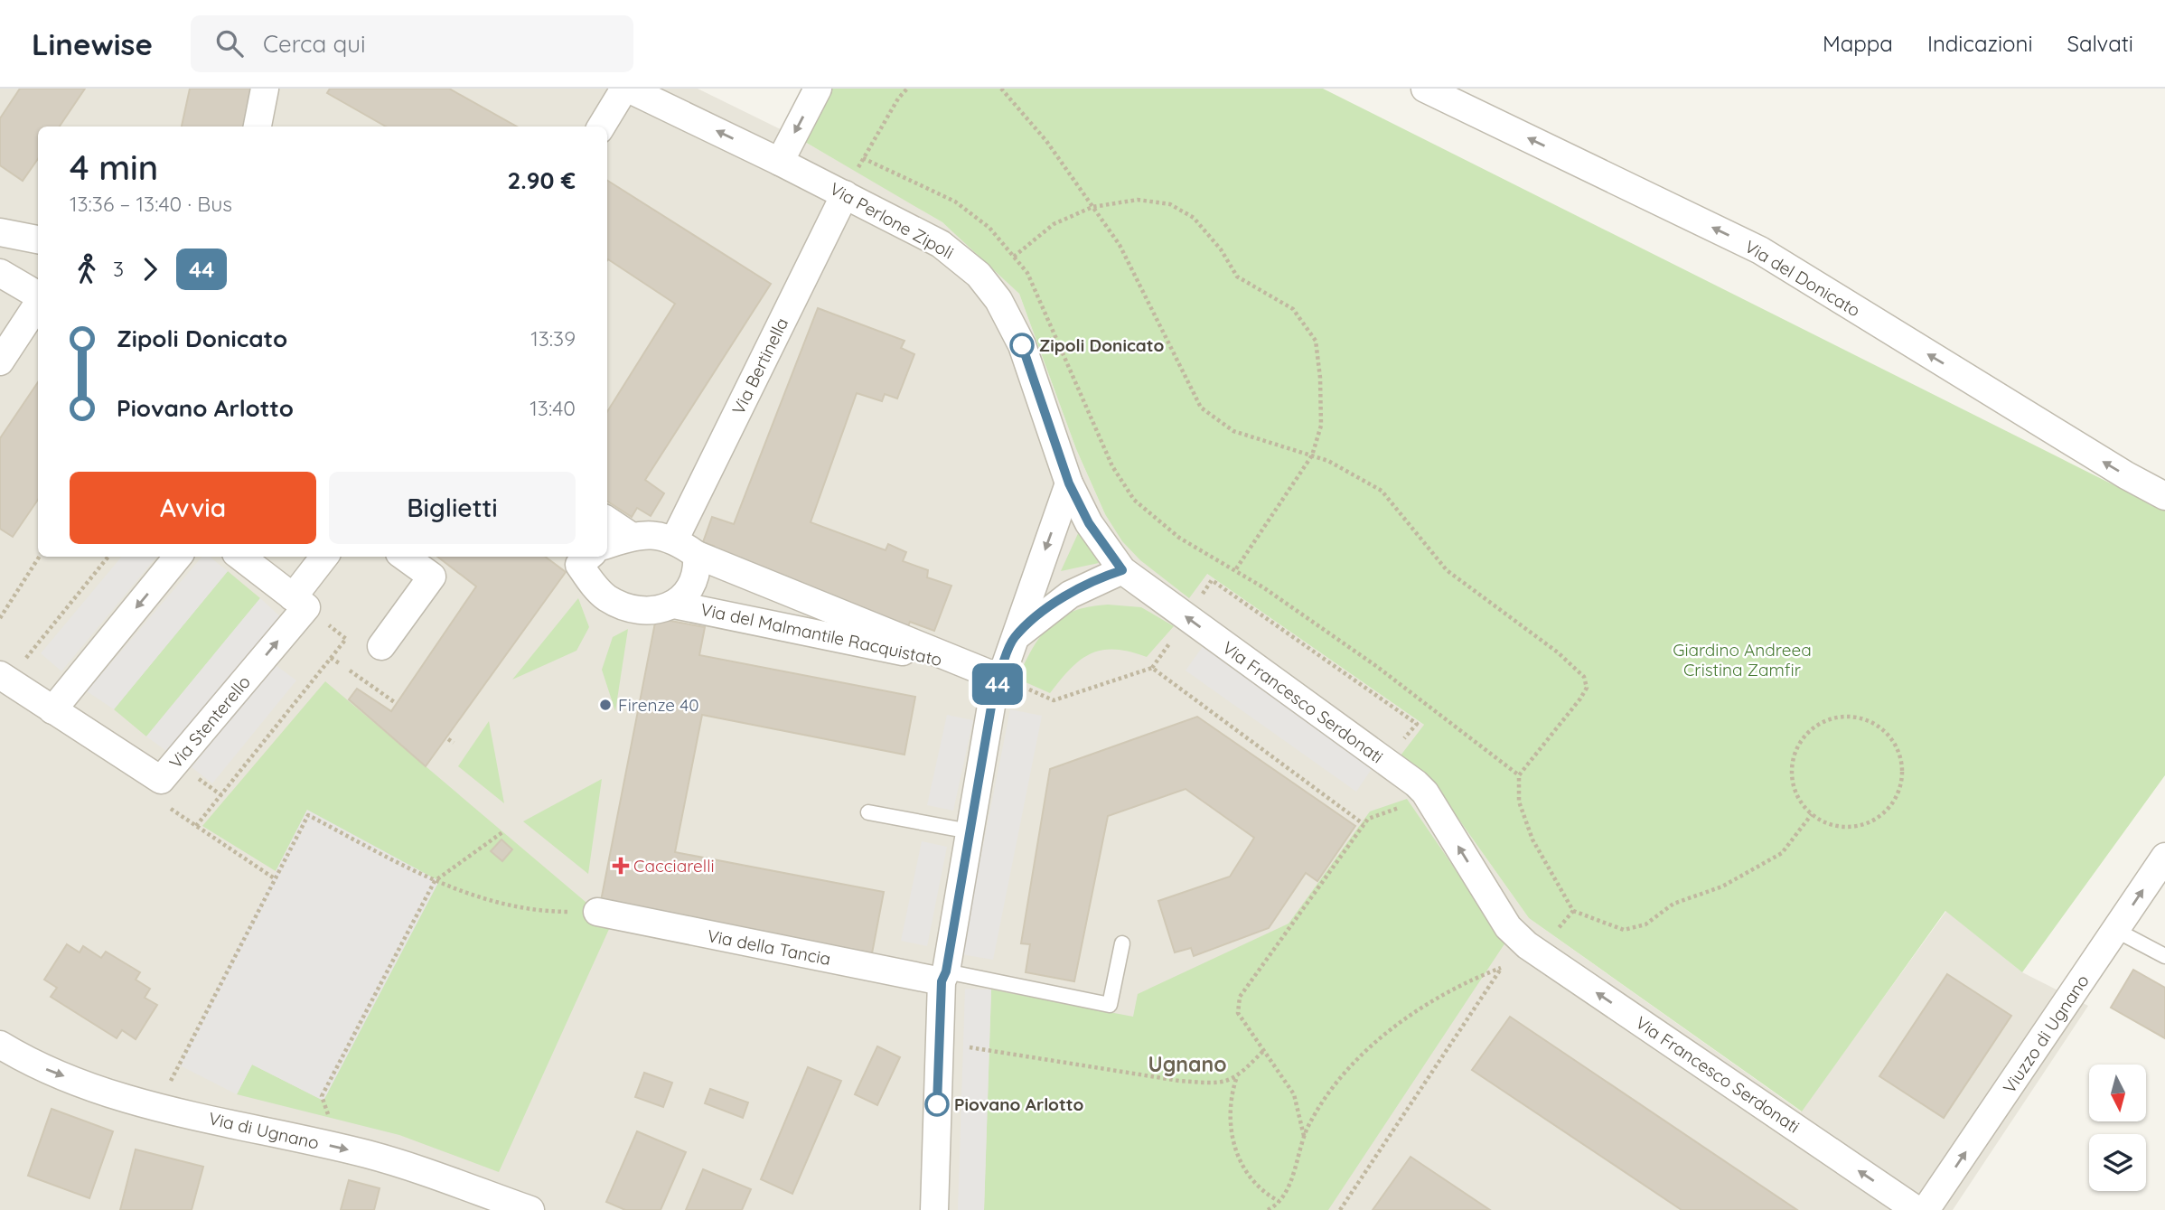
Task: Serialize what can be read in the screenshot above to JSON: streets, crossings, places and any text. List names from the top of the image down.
{
  "streets": {
    "street": [
      "Via Perlone Zipoli",
      "Via del Donicato",
      "Via Bertinella",
      "Via del Malmantile Racquistato",
      "Via Francesco Serdonati",
      "Via Stenterello",
      "Via della Tancia",
      "Viuzzo di Ugnano",
      "Via di Ugnano"
    ]
  },
  "crossings": [
    ["Via Perlone Zipoli", "Via Bertinella"],
    ["Via Perlone Zipoli", "Via Francesco Serdonati"],
    ["Via Bertinella", "Via del Malmantile Racquistato"]
  ],
  "one_way": [
    "Via del Donicato",
    "Via Francesco Serdonati",
    "Viuzzo di Ugnano",
    "Via di Ugnano"
  ],
  "districts": ["Ugnano"],
  "parks": ["Giardino Andreea Cristina Zamfir"],
  "places": {
    "other": ["Zipoli Donicato", "Firenze 40", "Piovano Arlotto"],
    "health": ["Cacciarelli"]
  },
  "lines": ["bus line 44"],
  "north": "bottom",
  "page": {
    "header": "Linewise",
    "search": "Cerca qui",
    "nav": ["Mappa", "Indicazioni", "Salvati"],
    "on_map": "44",
    "heading": ["4 min", "13:36 – 13:40 · Bus", "2.90 €"],
    "legs": ["3", "44"],
    "list": [
      {
        "name": "Zipoli Donicato",
        "value": "13:39"
      },
      {
        "name": "Piovano Arlotto",
        "value": "13:40"
      }
    ],
    "buttons": ["Avvia", "Biglietti"]
  }
}
